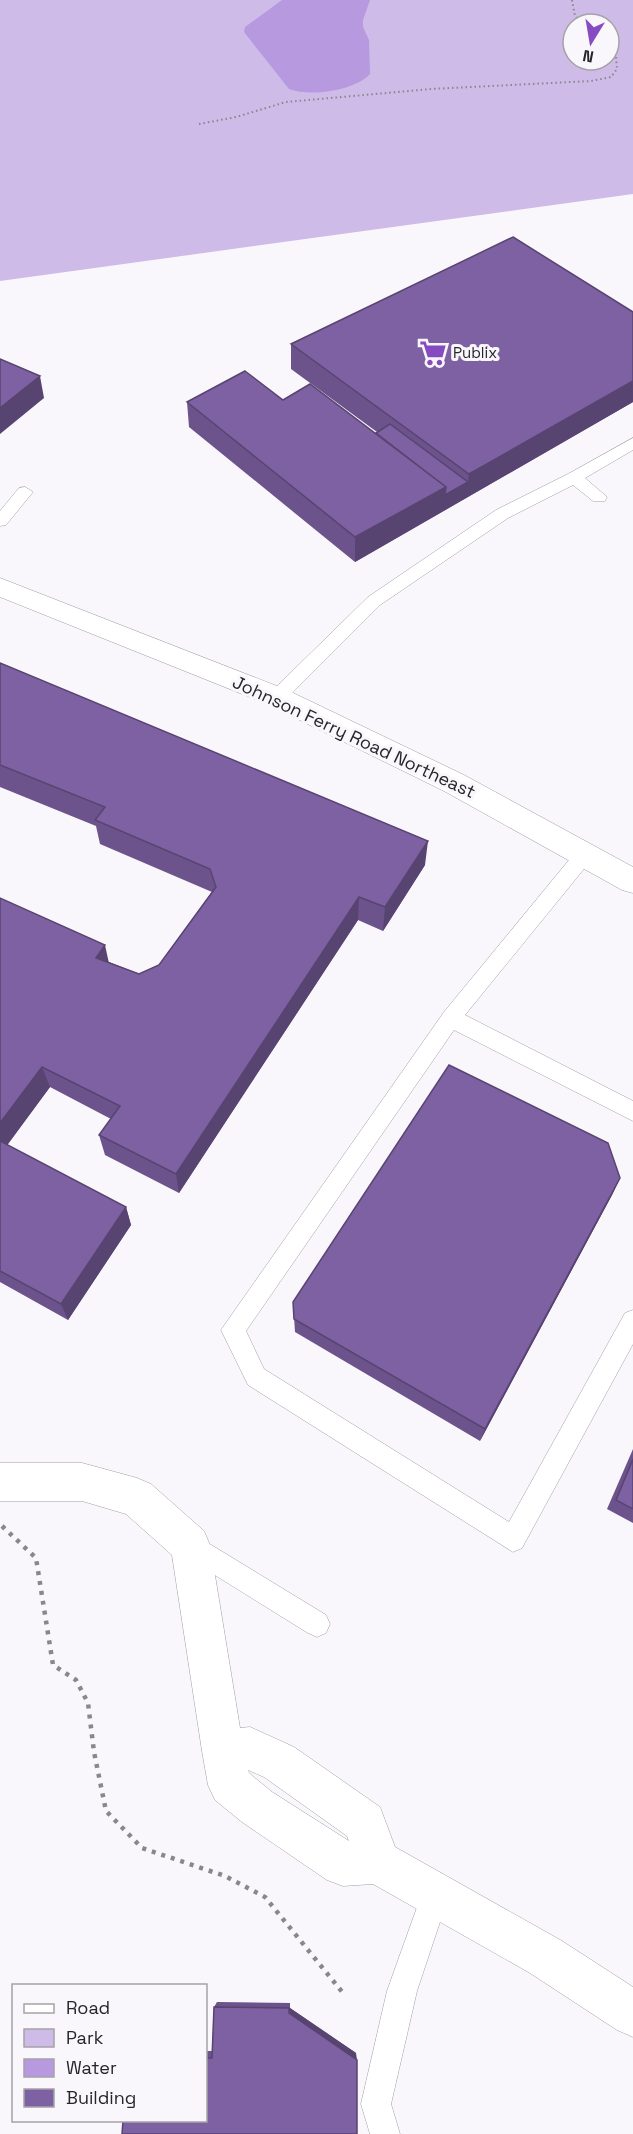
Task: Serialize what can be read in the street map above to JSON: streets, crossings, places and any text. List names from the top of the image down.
{
  "streets": {
    "street": ["Johnson Ferry Road Northeast"]
  },
  "places": {
    "supermarket": ["Publix"]
  },
  "legend": [
    "Road",
    "Park",
    "Water",
    "Building"
  ],
  "north": "bottom"
}
